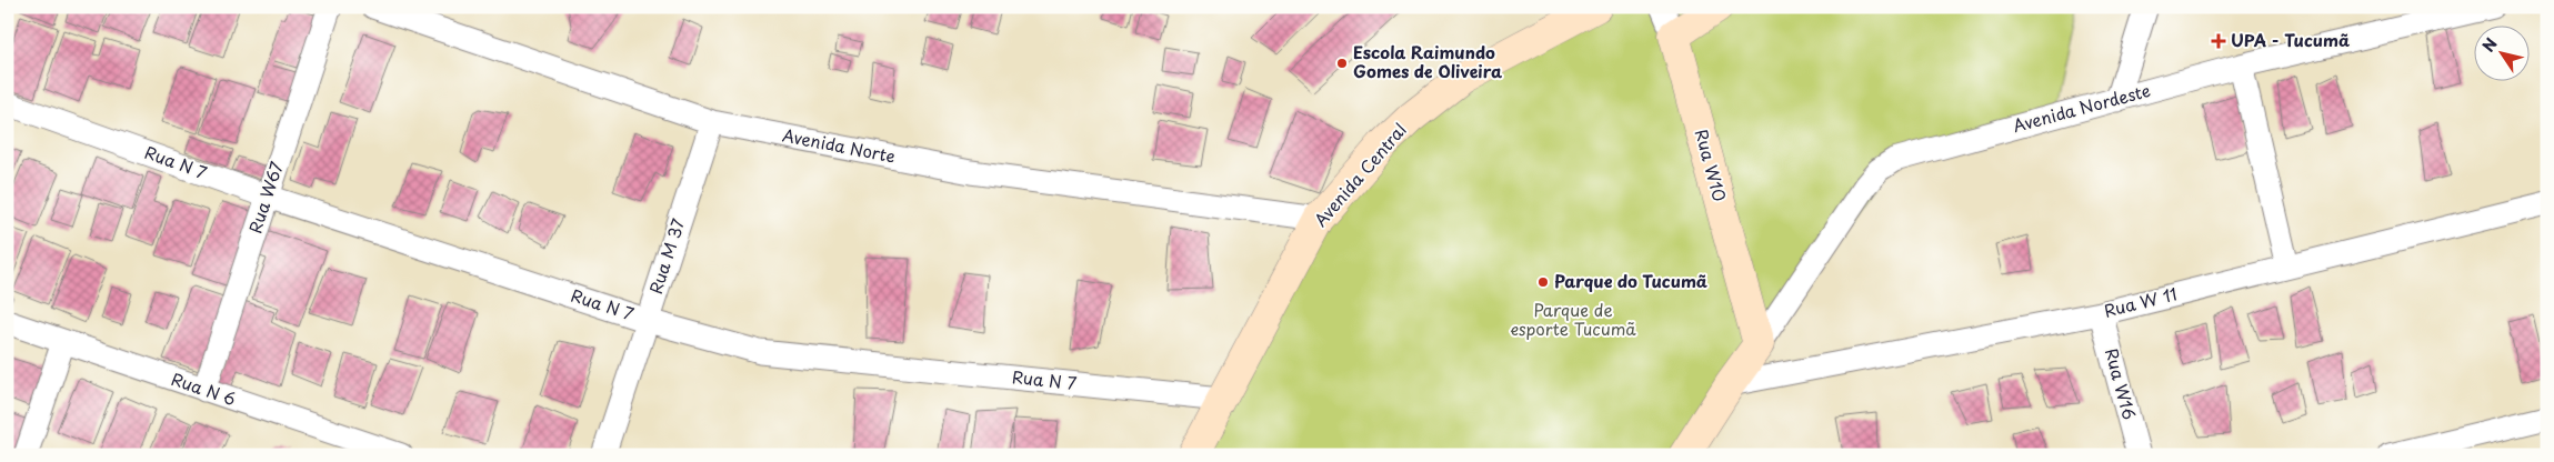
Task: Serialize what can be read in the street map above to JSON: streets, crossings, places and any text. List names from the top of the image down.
{
  "streets": {
    "street": [
      "Avenida Nordeste",
      "Avenida Norte",
      "Rua N 7",
      "Rua W10",
      "Avenida Central",
      "Rua W67",
      "Rua M 37",
      "Rua W 11",
      "Rua W16",
      "Rua N 6"
    ]
  },
  "crossings": [
    ["Avenida Nordeste", "Rua W10"],
    ["Avenida Norte", "Avenida Central"],
    ["Avenida Norte", "Rua M 37"],
    ["Rua N 7", "Avenida Central"],
    ["Rua N 7", "Rua W67"],
    ["Rua N 7", "Rua M 37"],
    ["Rua W67", "Rua N 6"],
    ["Rua W 11", "Rua W16"]
  ],
  "parks": ["Parque de esporte Tucumã"],
  "places": {
    "health": ["UPA - Tucumã"],
    "other": ["Escola Raimundo Gomes de Oliveira", "Parque do Tucumã"]
  },
  "north": "top left"
}
